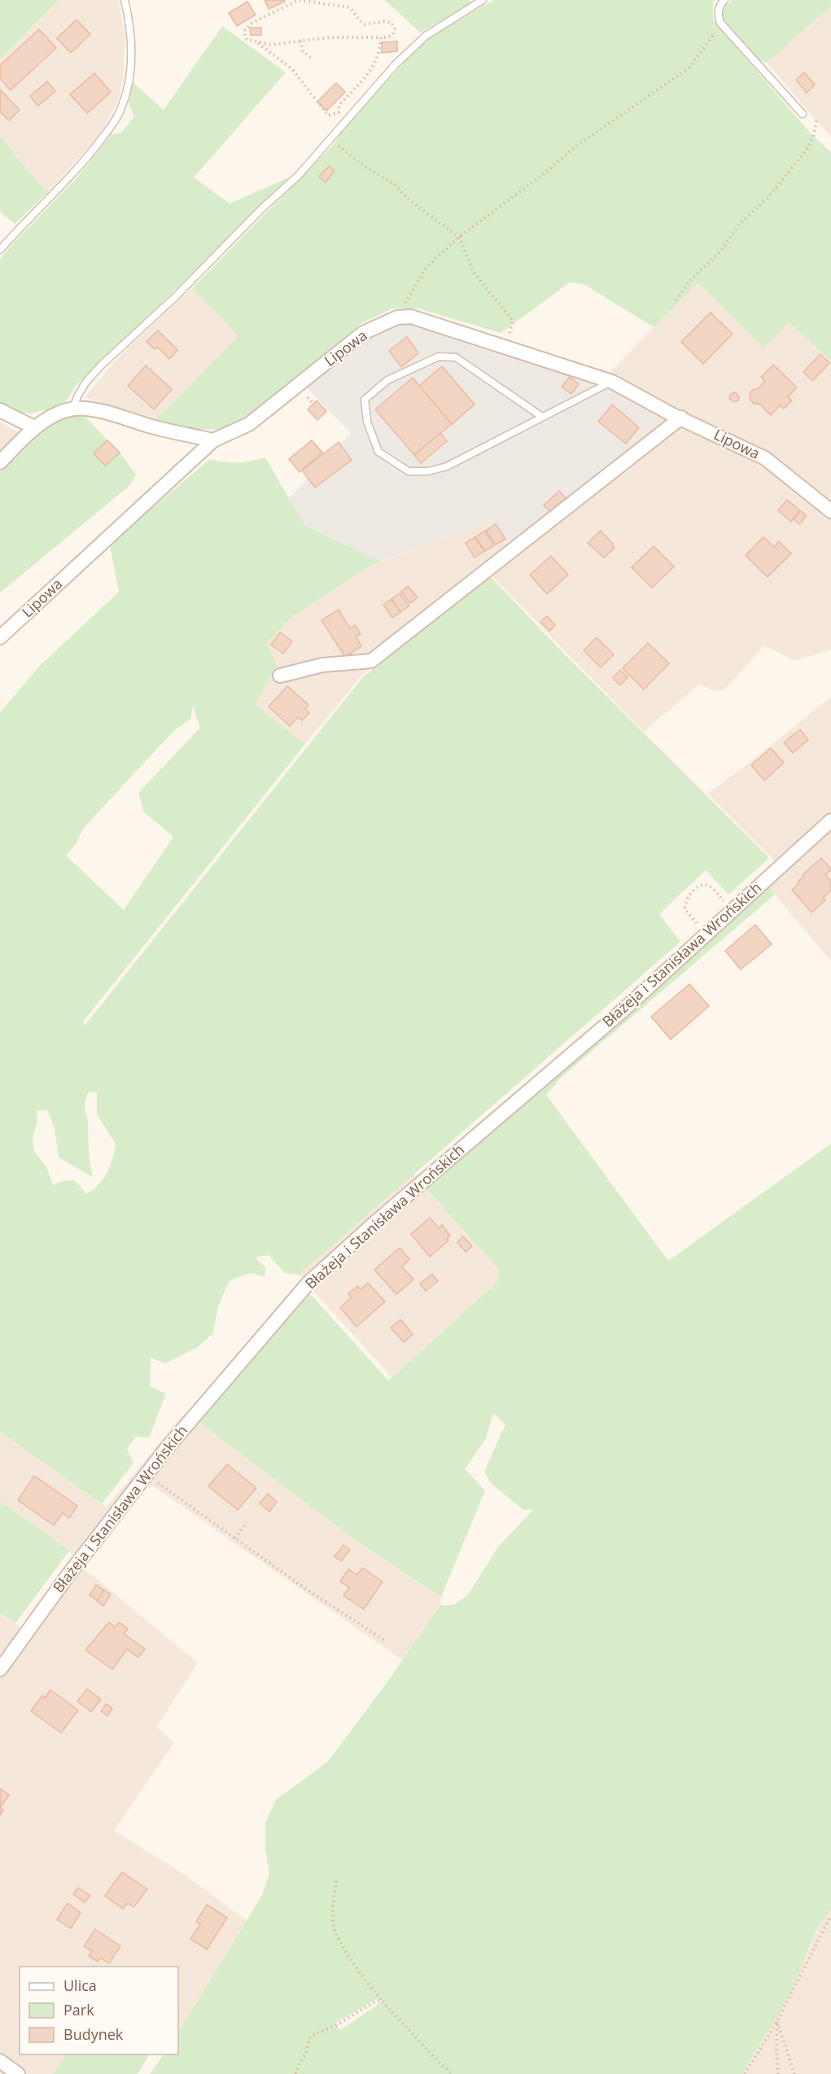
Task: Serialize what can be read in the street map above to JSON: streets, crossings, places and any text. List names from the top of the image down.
{
  "streets": {
    "street": ["Lipowa", "Błażeja i Stanisława Wrońskich"]
  },
  "legend": ["Ulica", "Park", "Budynek"]
}
